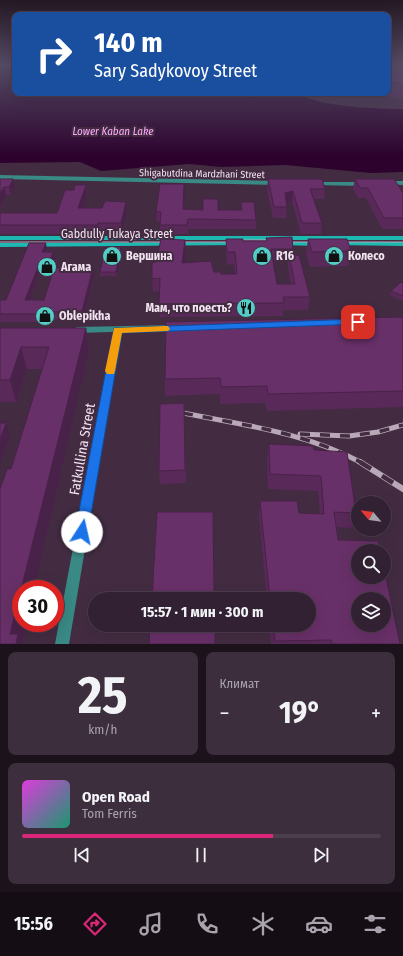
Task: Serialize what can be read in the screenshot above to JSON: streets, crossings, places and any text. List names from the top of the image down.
{
  "streets": {
    "main road": ["Gabdully Tukaya Street"],
    "street": ["Shigabutdina Mardzhani Street", "Fatkullina Street"]
  },
  "water": ["Lower Kaban Lake"],
  "places": {
    "shop": [
      "Вершина",
      "R16",
      "Колесо",
      "Агама",
      "Oblepikha"
    ],
    "restaurant": ["Мам, что поесть?"]
  },
  "north": "top left",
  "page": {
    "turn": ["140 m", "Sary Sadykovoy Street"],
    "limit": "30",
    "trip": "15:57 · 1 мин · 300 m",
    "tile": [
      ["25", "km/h"],
      "Климат"
    ],
    "heat": ["−", "19°", "+"],
    "song": ["Open Road", "Tom Ferris"],
    "tabs": "15:56"
  }
}
